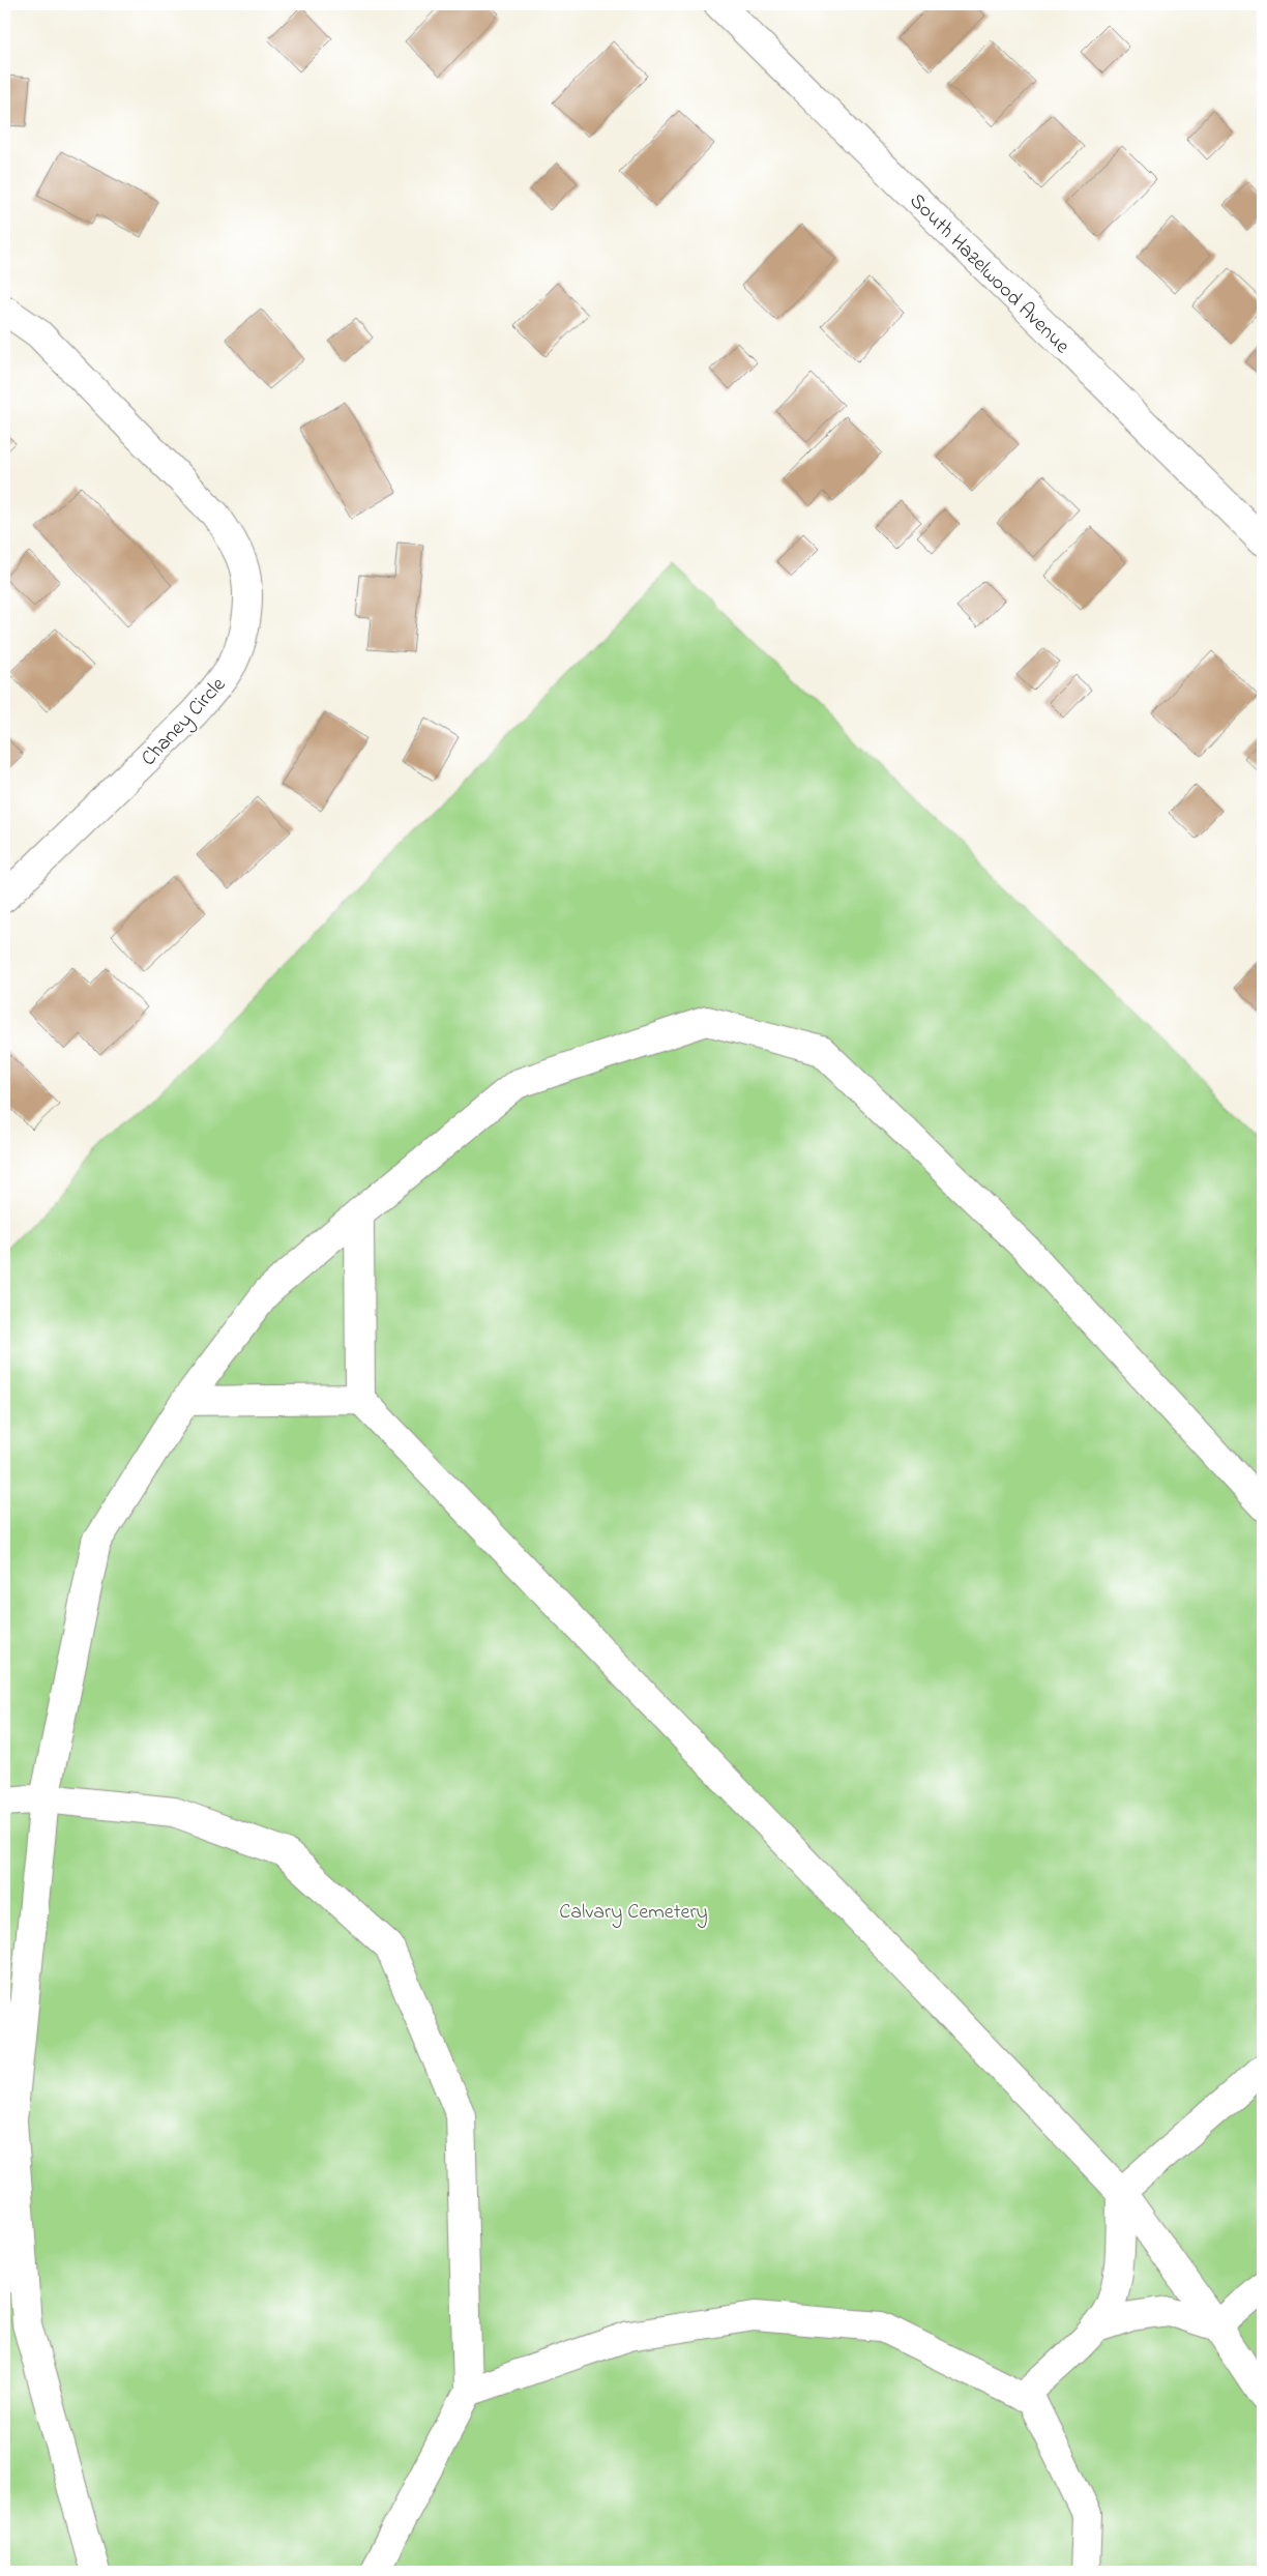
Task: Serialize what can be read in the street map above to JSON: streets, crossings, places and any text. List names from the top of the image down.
{
  "streets": {
    "street": ["South Hazelwood Avenue", "Chaney Circle"]
  },
  "parks": ["Calvary Cemetery"]
}
